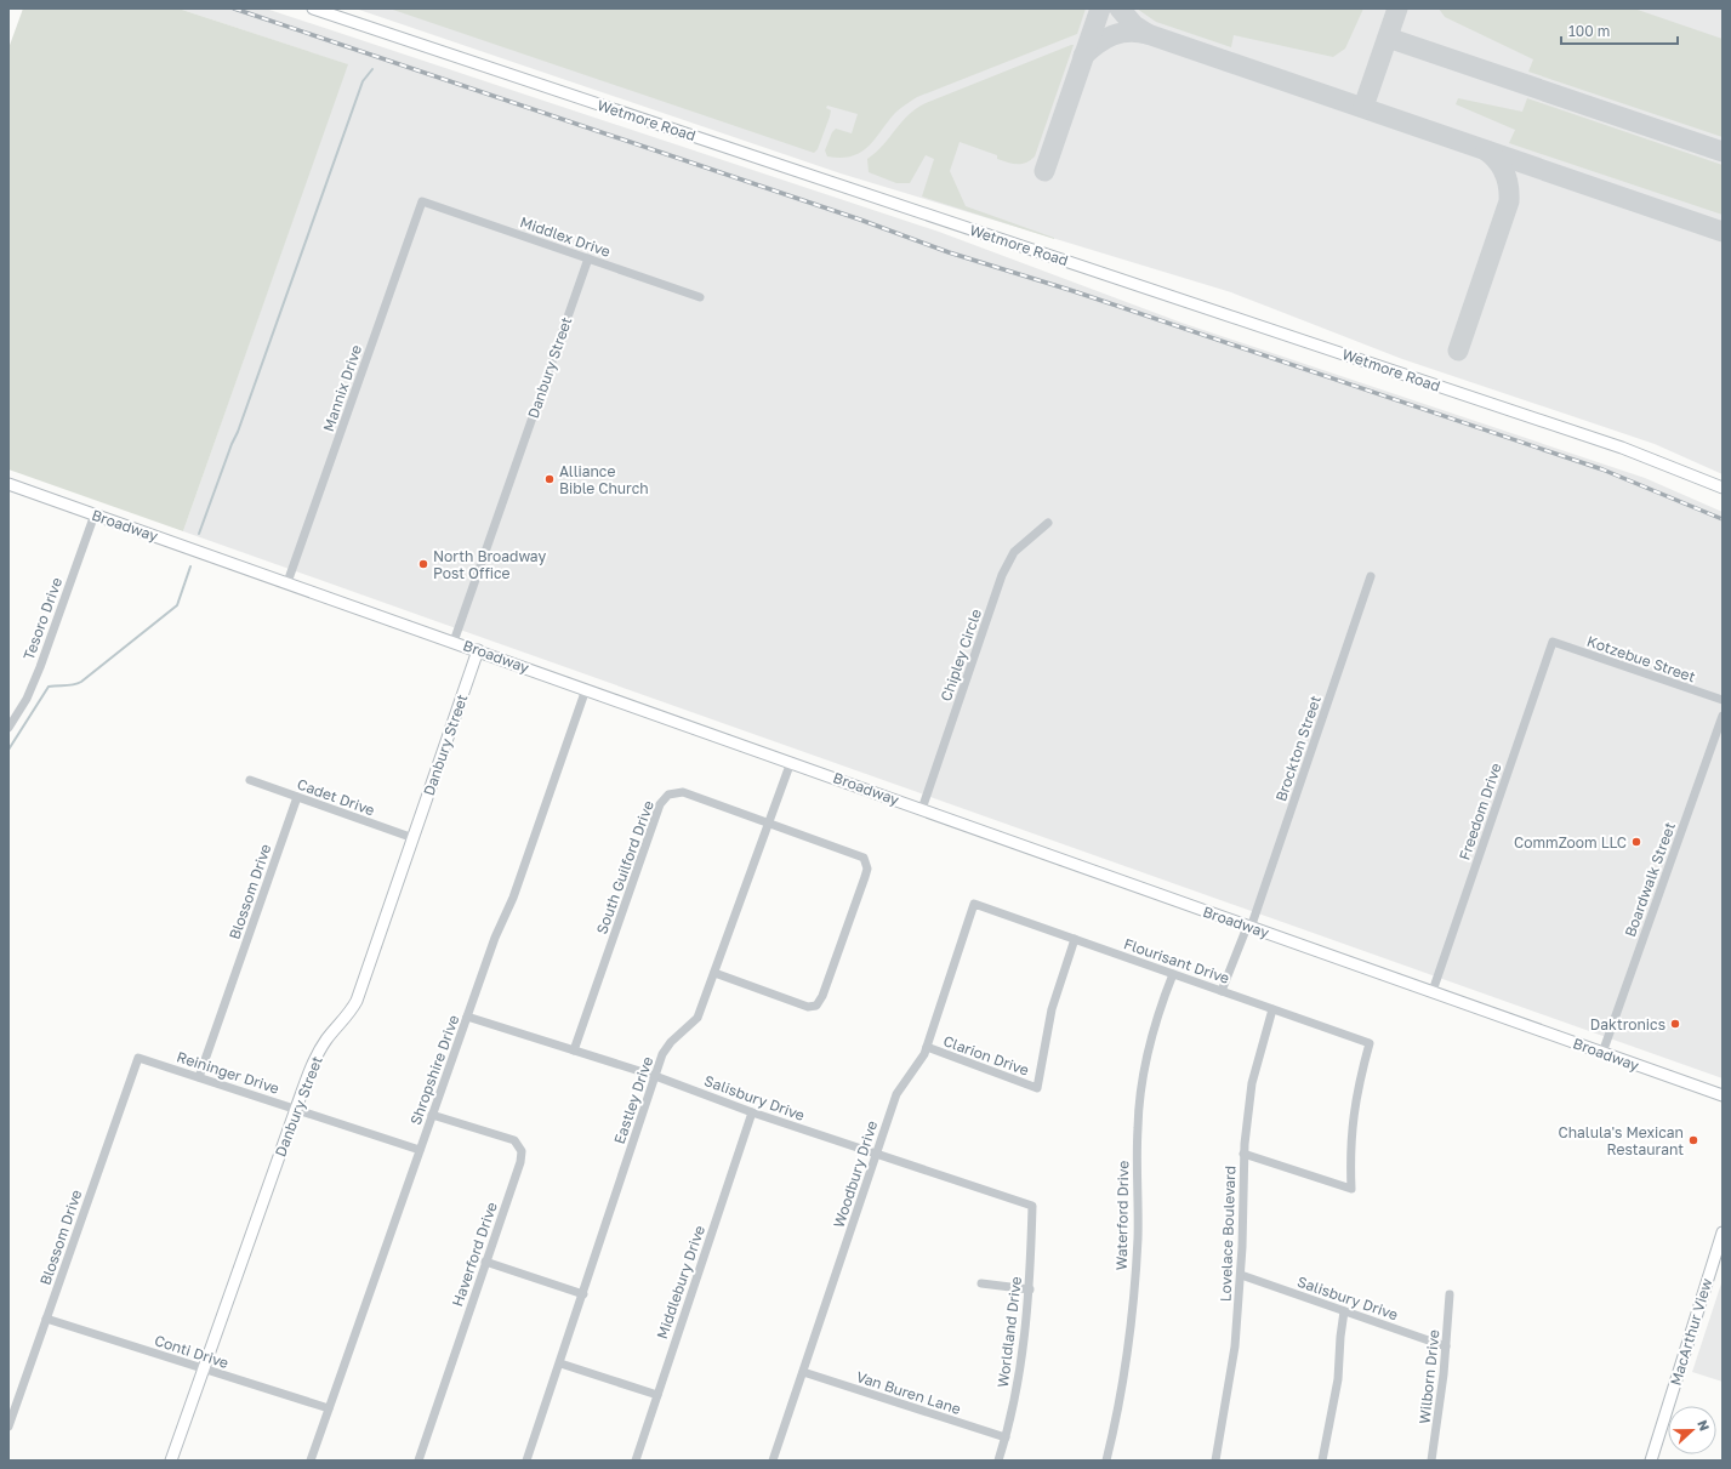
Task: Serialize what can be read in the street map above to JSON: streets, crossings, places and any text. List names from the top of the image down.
{
  "streets": {
    "main road": [
      "Wetmore Road",
      "Danbury Street",
      "Broadway",
      "MacArthur View"
    ],
    "street": [
      "Middlex Drive",
      "Mannix Drive",
      "Tesoro Drive",
      "Chipley Circle",
      "Kotzebue Street",
      "Brockton Street",
      "Cadet Drive",
      "Freedom Drive",
      "South Guilford Drive",
      "Boardwalk Street",
      "Blossom Drive",
      "Flourisant Drive",
      "Clarion Drive",
      "Shropshire Drive",
      "Reininger Drive",
      "Salisbury Drive",
      "Eastley Drive",
      "Woodbury Drive",
      "Waterford Drive",
      "Lovelace Boulevard",
      "Haverford Drive",
      "Middlebury Drive",
      "Worldland Drive",
      "Conti Drive",
      "Wilborn Drive",
      "Van Buren Lane"
    ]
  },
  "crossings": [
    ["Middlex Drive", "Danbury Street"],
    ["Middlex Drive", "Mannix Drive"],
    ["Danbury Street", "Broadway"],
    ["Danbury Street", "Cadet Drive"],
    ["Danbury Street", "Reininger Drive"],
    ["Danbury Street", "Conti Drive"],
    ["Mannix Drive", "Broadway"],
    ["Broadway", "Tesoro Drive"],
    ["Broadway", "Chipley Circle"],
    ["Broadway", "Brockton Street"],
    ["Broadway", "Freedom Drive"],
    ["Broadway", "Boardwalk Street"],
    ["Broadway", "Shropshire Drive"],
    ["Broadway", "Eastley Drive"],
    ["Kotzebue Street", "Freedom Drive"],
    ["Brockton Street", "Flourisant Drive"],
    ["Cadet Drive", "Blossom Drive"],
    ["South Guilford Drive", "Salisbury Drive"],
    ["South Guilford Drive", "Eastley Drive"],
    ["Blossom Drive", "Reininger Drive"],
    ["Blossom Drive", "Conti Drive"],
    ["Flourisant Drive", "Clarion Drive"],
    ["Flourisant Drive", "Woodbury Drive"],
    ["Flourisant Drive", "Waterford Drive"],
    ["Flourisant Drive", "Lovelace Boulevard"],
    ["Clarion Drive", "Woodbury Drive"],
    ["Shropshire Drive", "Reininger Drive"],
    ["Shropshire Drive", "Salisbury Drive"],
    ["Shropshire Drive", "Haverford Drive"],
    ["Shropshire Drive", "Conti Drive"],
    ["Salisbury Drive", "Eastley Drive"],
    ["Salisbury Drive", "Woodbury Drive"],
    ["Salisbury Drive", "Lovelace Boulevard"],
    ["Salisbury Drive", "Middlebury Drive"],
    ["Salisbury Drive", "Worldland Drive"],
    ["Salisbury Drive", "Wilborn Drive"],
    ["Woodbury Drive", "Van Buren Lane"],
    ["Worldland Drive", "Van Buren Lane"]
  ],
  "places": [
    "Alliance Bible Church",
    "North Broadway Post Office",
    "CommZoom LLC",
    "Daktronics",
    "Chalula's Mexican Restaurant"
  ],
  "scale_bar": "100 m",
  "north": "right"
}
